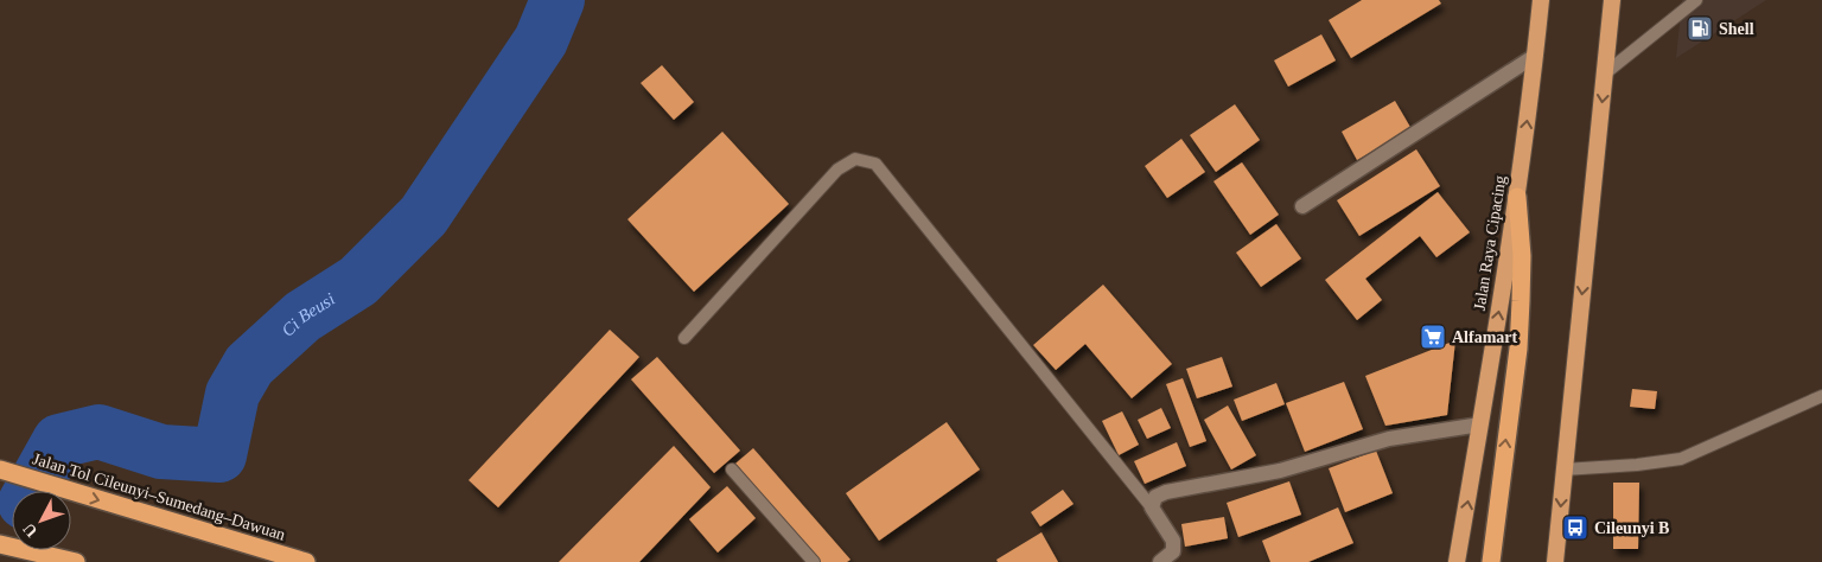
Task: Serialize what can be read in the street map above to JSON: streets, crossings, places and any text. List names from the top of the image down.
{
  "streets": {
    "highway": ["Jalan Raya Cipacing", "Jalan Tol Cileunyi–Sumedang–Dawuan"]
  },
  "one_way": ["Jalan Tol Cileunyi–Sumedang–Dawuan"],
  "water": ["Ci Beusi"],
  "places": {
    "fuel station": ["Shell"],
    "supermarket": ["Alfamart"],
    "bus stop": ["Cileunyi B"]
  },
  "north": "bottom left"
}
